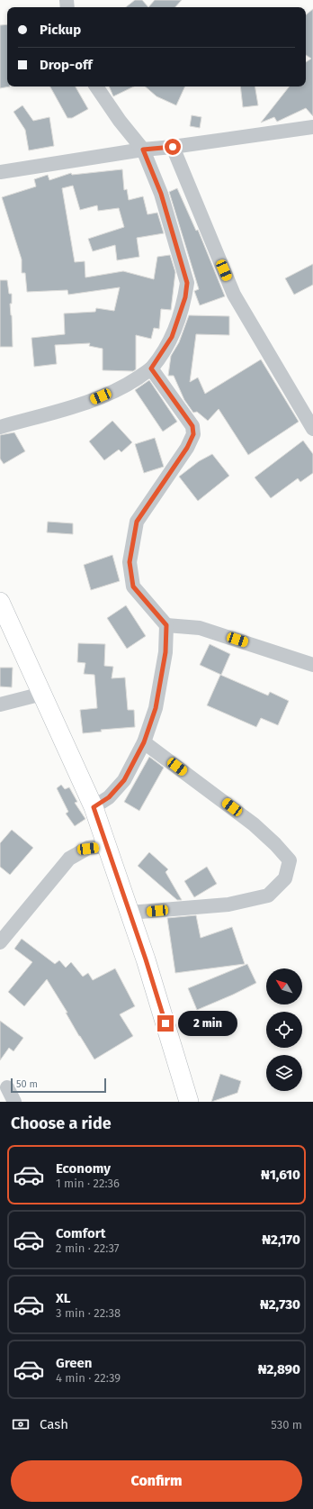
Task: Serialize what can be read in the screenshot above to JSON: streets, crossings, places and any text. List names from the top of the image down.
{
  "scale_bar": "50 m",
  "north": "top left",
  "page": {
    "banner": ["Pickup", "Drop-off"],
    "bubble": "2 min",
    "scale": "50 m",
    "heading": "Choose a ride",
    "list": [
      {
        "name": "Economy",
        "note": "1 min · 22:36",
        "value": "₦1,610"
      },
      {
        "name": "Comfort",
        "note": "2 min · 22:37",
        "value": "₦2,170"
      },
      {
        "name": "XL",
        "note": "3 min · 22:38",
        "value": "₦2,730"
      },
      {
        "name": "Green",
        "note": "4 min · 22:39",
        "value": "₦2,890"
      }
    ],
    "pay": ["Cash", "530 m"],
    "buttons": "Confirm"
  }
}
